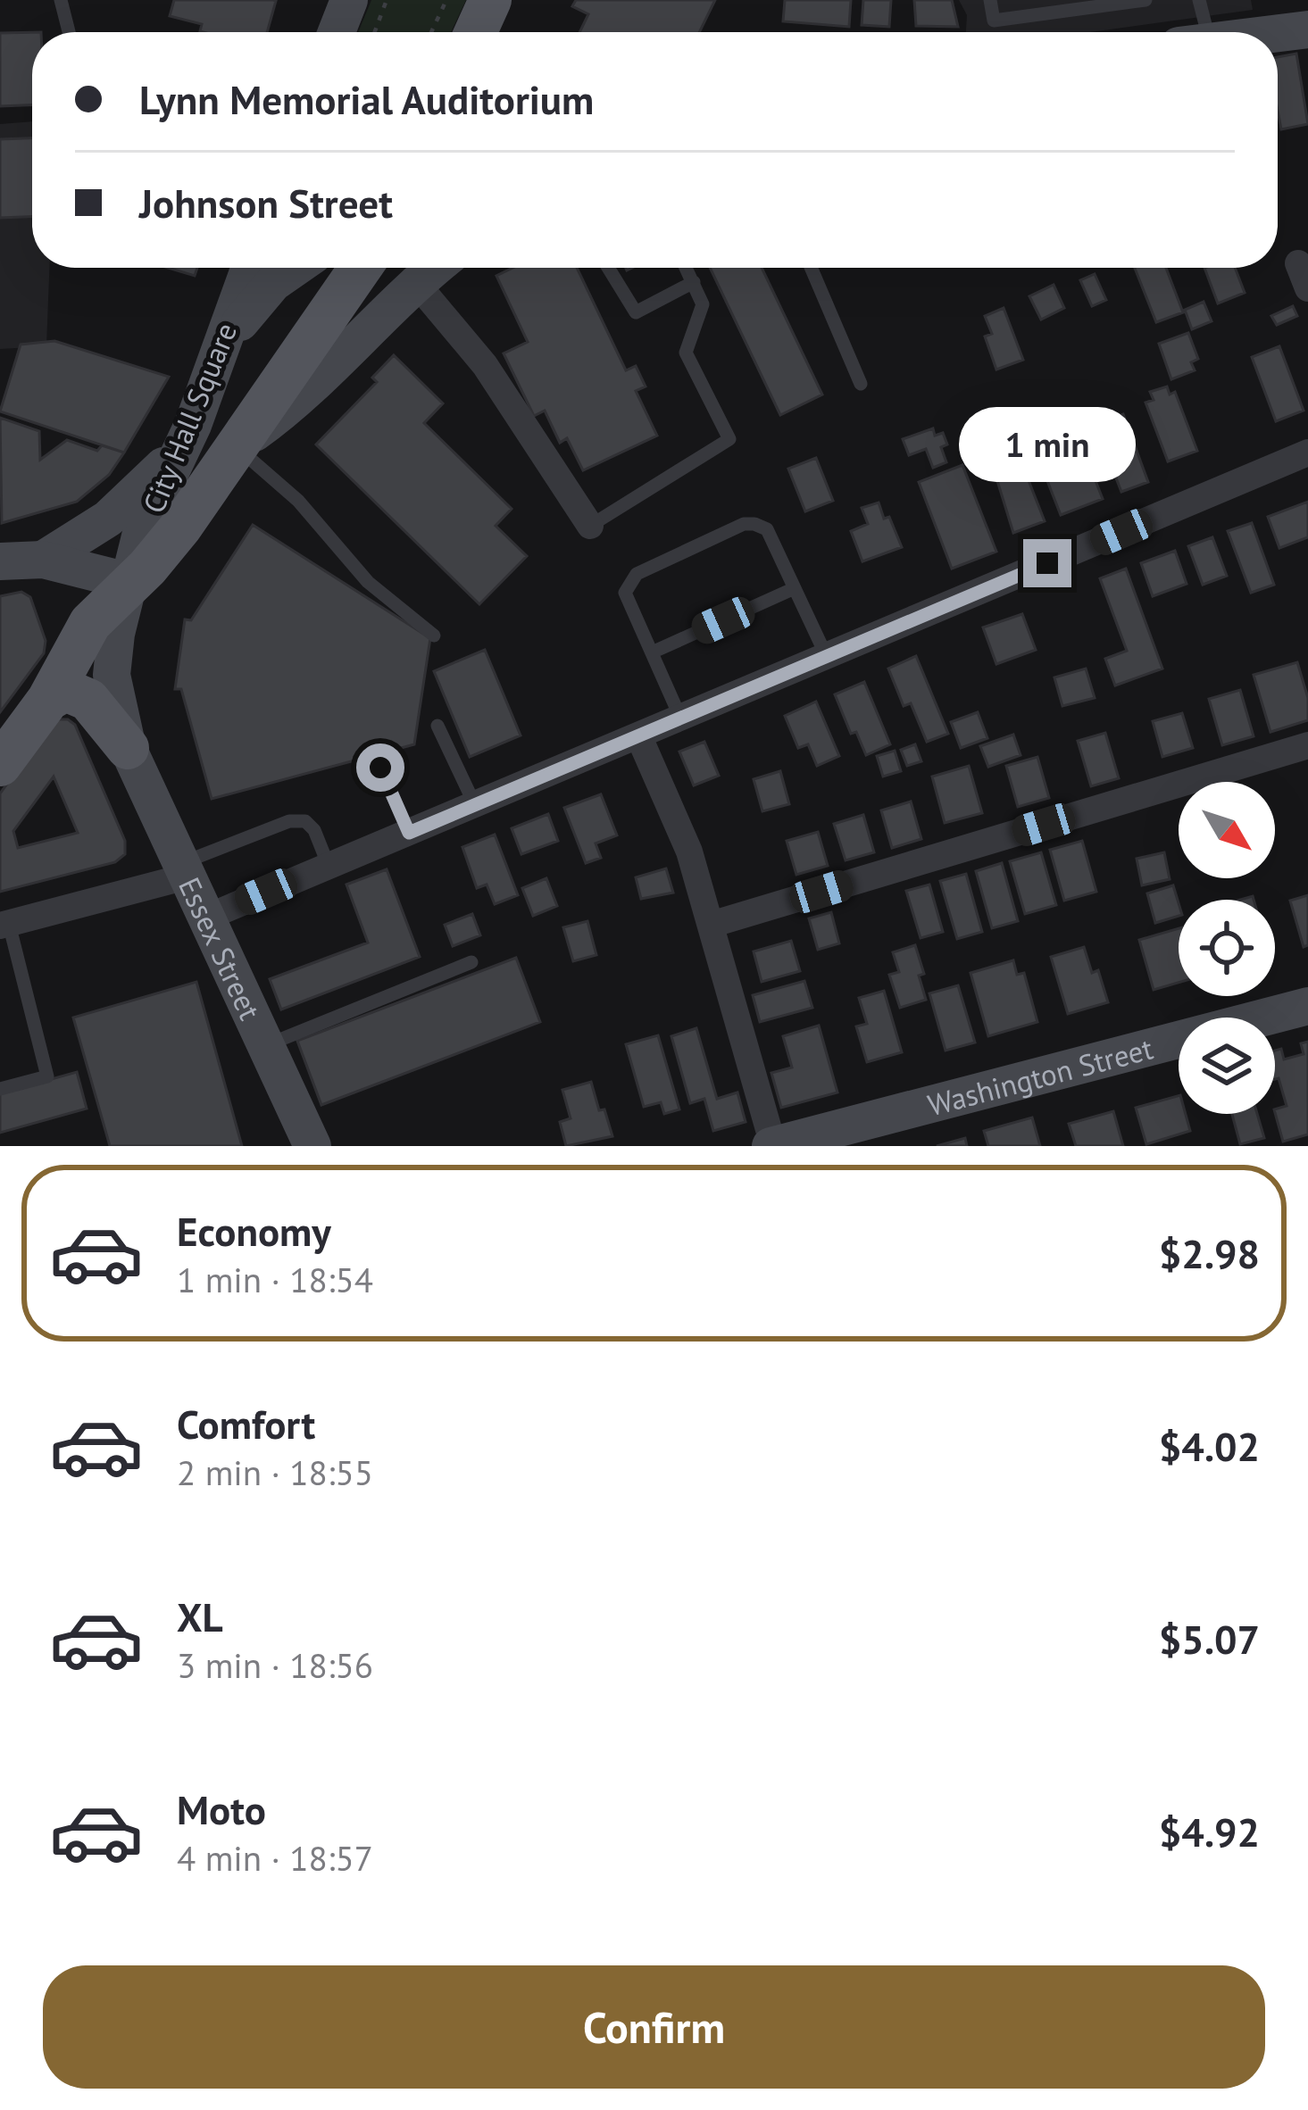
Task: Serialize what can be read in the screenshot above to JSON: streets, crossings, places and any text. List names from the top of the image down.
{
  "streets": {
    "main road": ["City Hall Square", "Essex Street", "Washington Street"]
  },
  "crossings": [
    ["City Hall Square", "Essex Street"]
  ],
  "north": "bottom right",
  "page": {
    "banner": ["Lynn Memorial Auditorium", "Johnson Street"],
    "bubble": "1 min",
    "list": [
      {
        "name": "Economy",
        "note": "1 min · 18:54",
        "value": "$2.98"
      },
      {
        "name": "Comfort",
        "note": "2 min · 18:55",
        "value": "$4.02"
      },
      {
        "name": "XL",
        "note": "3 min · 18:56",
        "value": "$5.07"
      },
      {
        "name": "Moto",
        "note": "4 min · 18:57",
        "value": "$4.92"
      }
    ],
    "buttons": "Confirm"
  }
}
